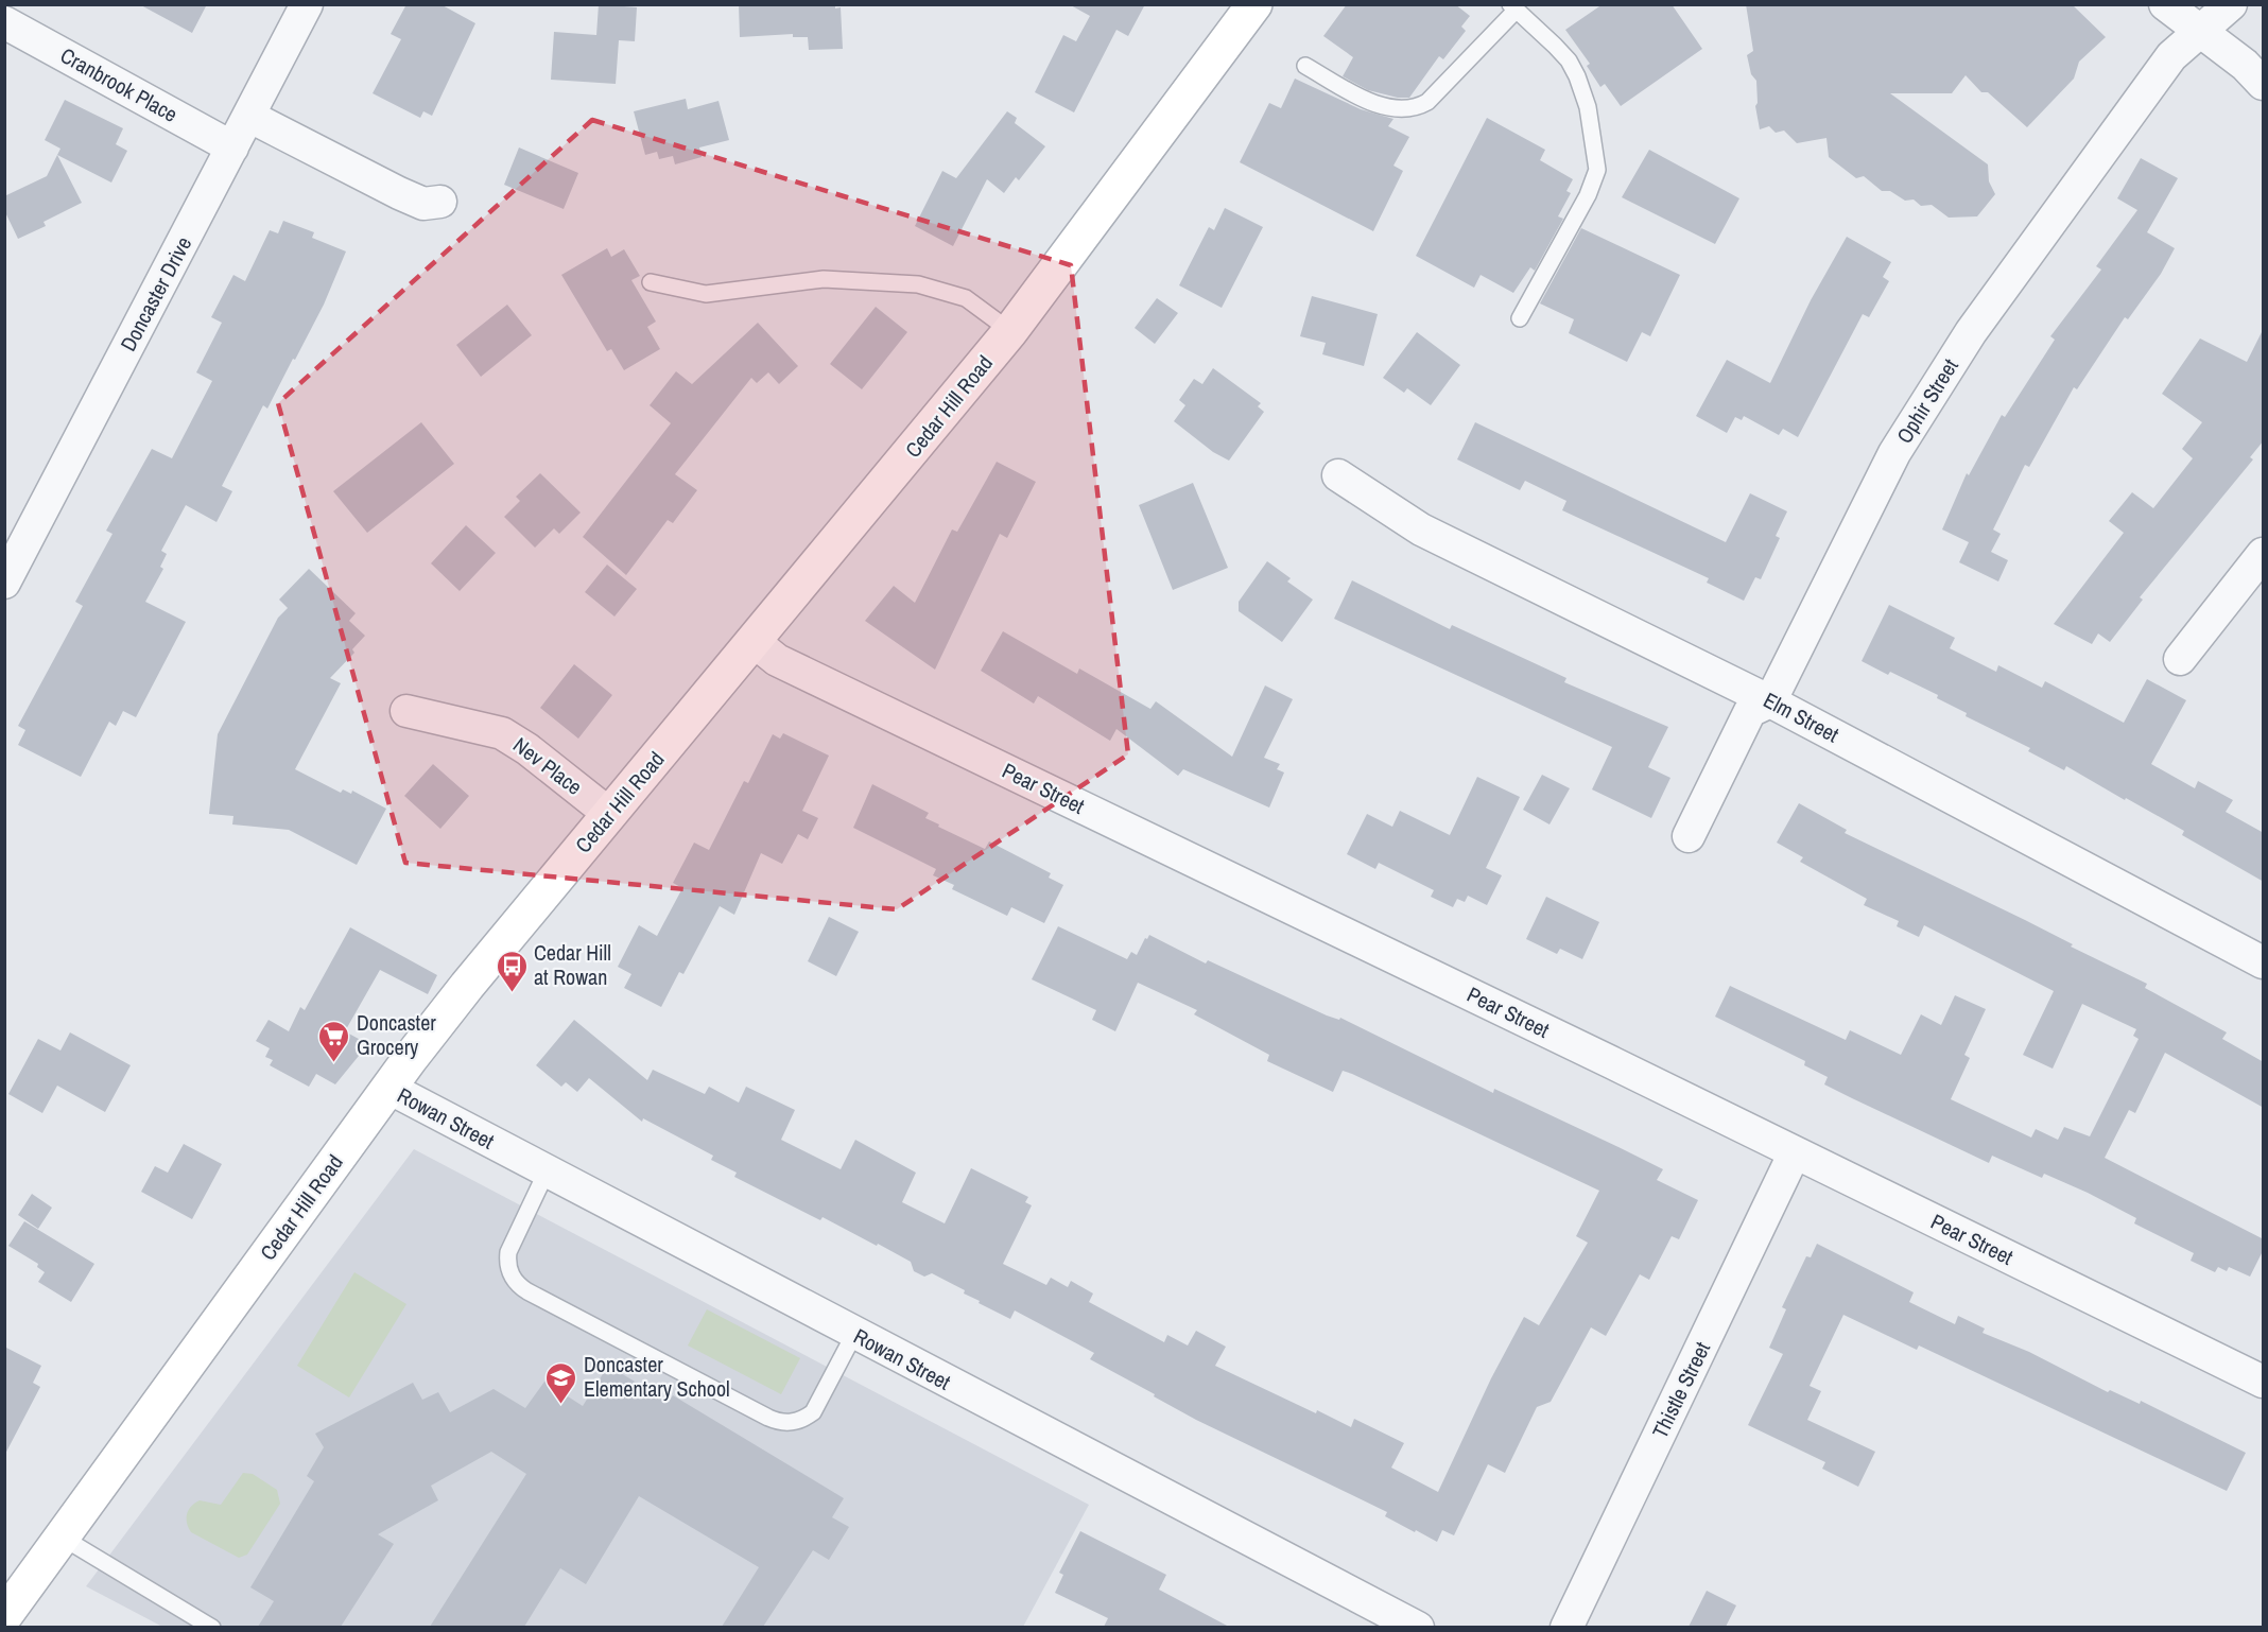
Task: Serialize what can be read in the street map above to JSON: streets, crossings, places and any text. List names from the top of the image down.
{
  "streets": {
    "street": [
      "Cranbrook Place",
      "Doncaster Drive",
      "Ophir Street",
      "Cedar Hill Road",
      "Elm Street",
      "Nev Place",
      "Pear Street",
      "Rowan Street",
      "Thistle Street"
    ]
  },
  "crossings": [
    ["Cranbrook Place", "Doncaster Drive"],
    ["Ophir Street", "Elm Street"],
    ["Cedar Hill Road", "Nev Place"],
    ["Cedar Hill Road", "Pear Street"],
    ["Cedar Hill Road", "Rowan Street"],
    ["Pear Street", "Thistle Street"]
  ],
  "places": {
    "bus stop": ["Cedar Hill at Rowan"],
    "supermarket": ["Doncaster Grocery"],
    "school or university": ["Doncaster Elementary School"]
  }
}
